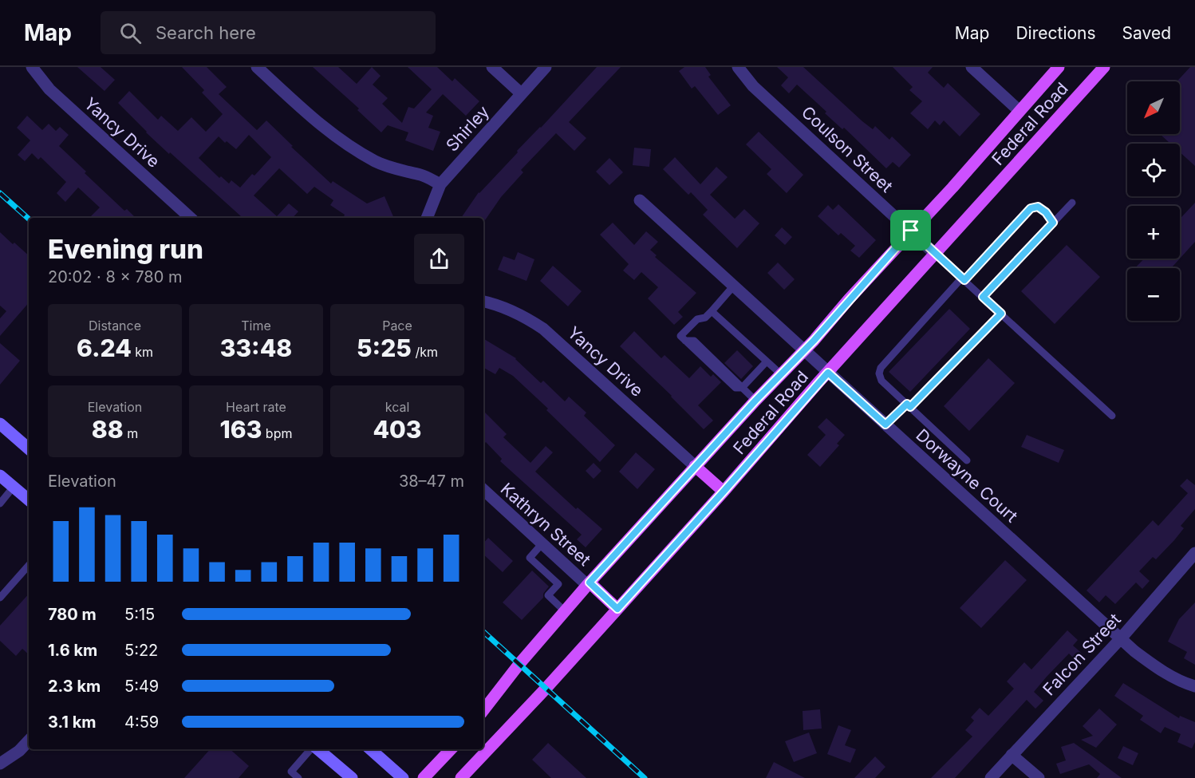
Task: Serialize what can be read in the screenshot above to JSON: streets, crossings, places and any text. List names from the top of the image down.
{
  "streets": {
    "main road": ["Federal Road"],
    "street": [
      "Shirley",
      "Yancy Drive",
      "Coulson Street",
      "Dorwayne Court",
      "Kathryn Street",
      "Falcon Street"
    ]
  },
  "crossings": [
    ["Federal Road", "Yancy Drive"],
    ["Federal Road", "Coulson Street"],
    ["Federal Road", "Dorwayne Court"],
    ["Federal Road", "Kathryn Street"],
    ["Dorwayne Court", "Falcon Street"]
  ],
  "north": "bottom left",
  "page": {
    "header": "Map",
    "search": "Search here",
    "nav": ["Map", "Directions", "Saved"],
    "map_buttons": ["+", "−"],
    "heading": ["Evening run", "20:02 · 8 × 780 m"],
    "stats": [
      ["Distance", "6.24 km"],
      ["Time", "33:48"],
      ["Pace", "5:25 /km"],
      ["Elevation", "88 m"],
      ["Heart rate", "163 bpm"],
      ["kcal", "403"]
    ],
    "chart": ["Elevation", "38–47 m"],
    "list": [
      {
        "name": "780 m",
        "note": "5:15"
      },
      {
        "name": "1.6 km",
        "note": "5:22"
      },
      {
        "name": "2.3 km",
        "note": "5:49"
      },
      {
        "name": "3.1 km",
        "note": "4:59"
      }
    ]
  }
}
